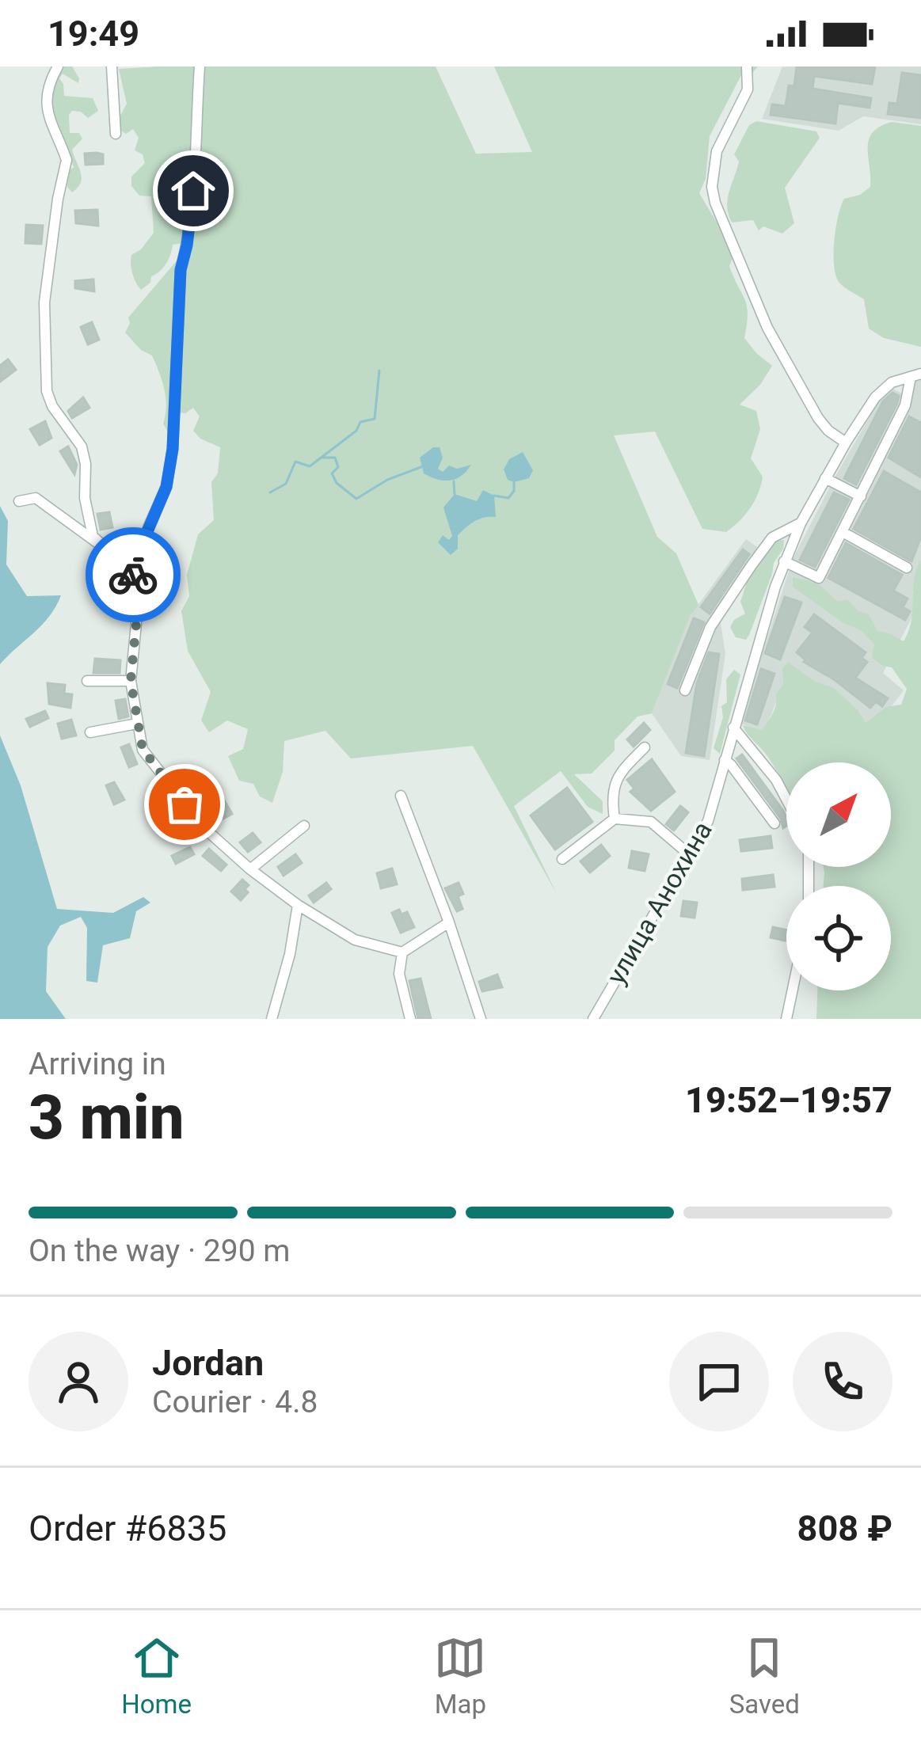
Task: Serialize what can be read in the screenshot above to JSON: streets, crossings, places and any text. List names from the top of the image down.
{
  "streets": {
    "street": ["улица Анохина"]
  },
  "north": "top right",
  "page": {
    "status": "19:49",
    "heading": ["3 min", "Arriving in", "19:52–19:57"],
    "panel": [
      "Jordan",
      "Courier · 4.8",
      "Order #6835",
      "808 ₽"
    ],
    "bar": "On the way · 290 m",
    "tabs": ["Home", "Map", "Saved"]
  }
}
